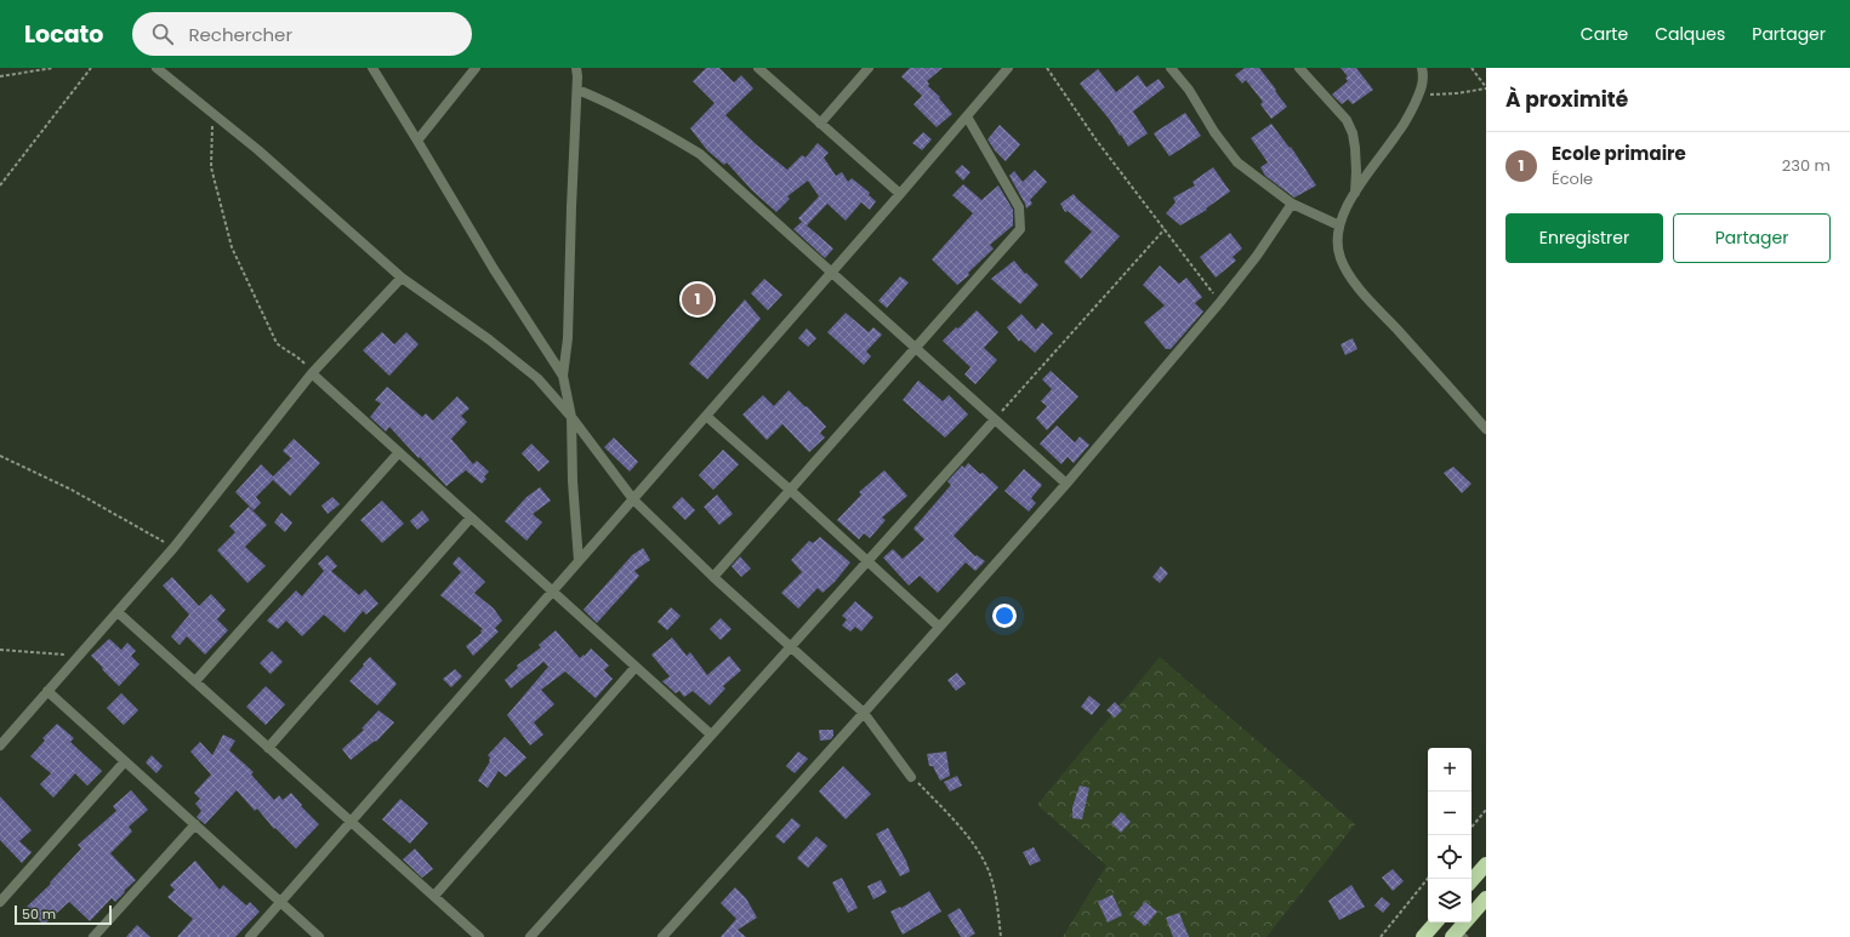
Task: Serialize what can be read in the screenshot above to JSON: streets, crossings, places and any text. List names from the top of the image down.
{
  "scale_bar": "50 m",
  "page": {
    "header": "Locato",
    "search": "Rechercher",
    "nav": ["Carte", "Calques", "Partager"],
    "heading": "À proximité",
    "list": [
      {
        "mark": "1",
        "name": "Ecole primaire",
        "note": "École",
        "value": "230 m"
      }
    ],
    "buttons": ["Enregistrer", "Partager"],
    "pins": "1",
    "map_buttons": ["+", "−"],
    "scale": "50 m"
  }
}
